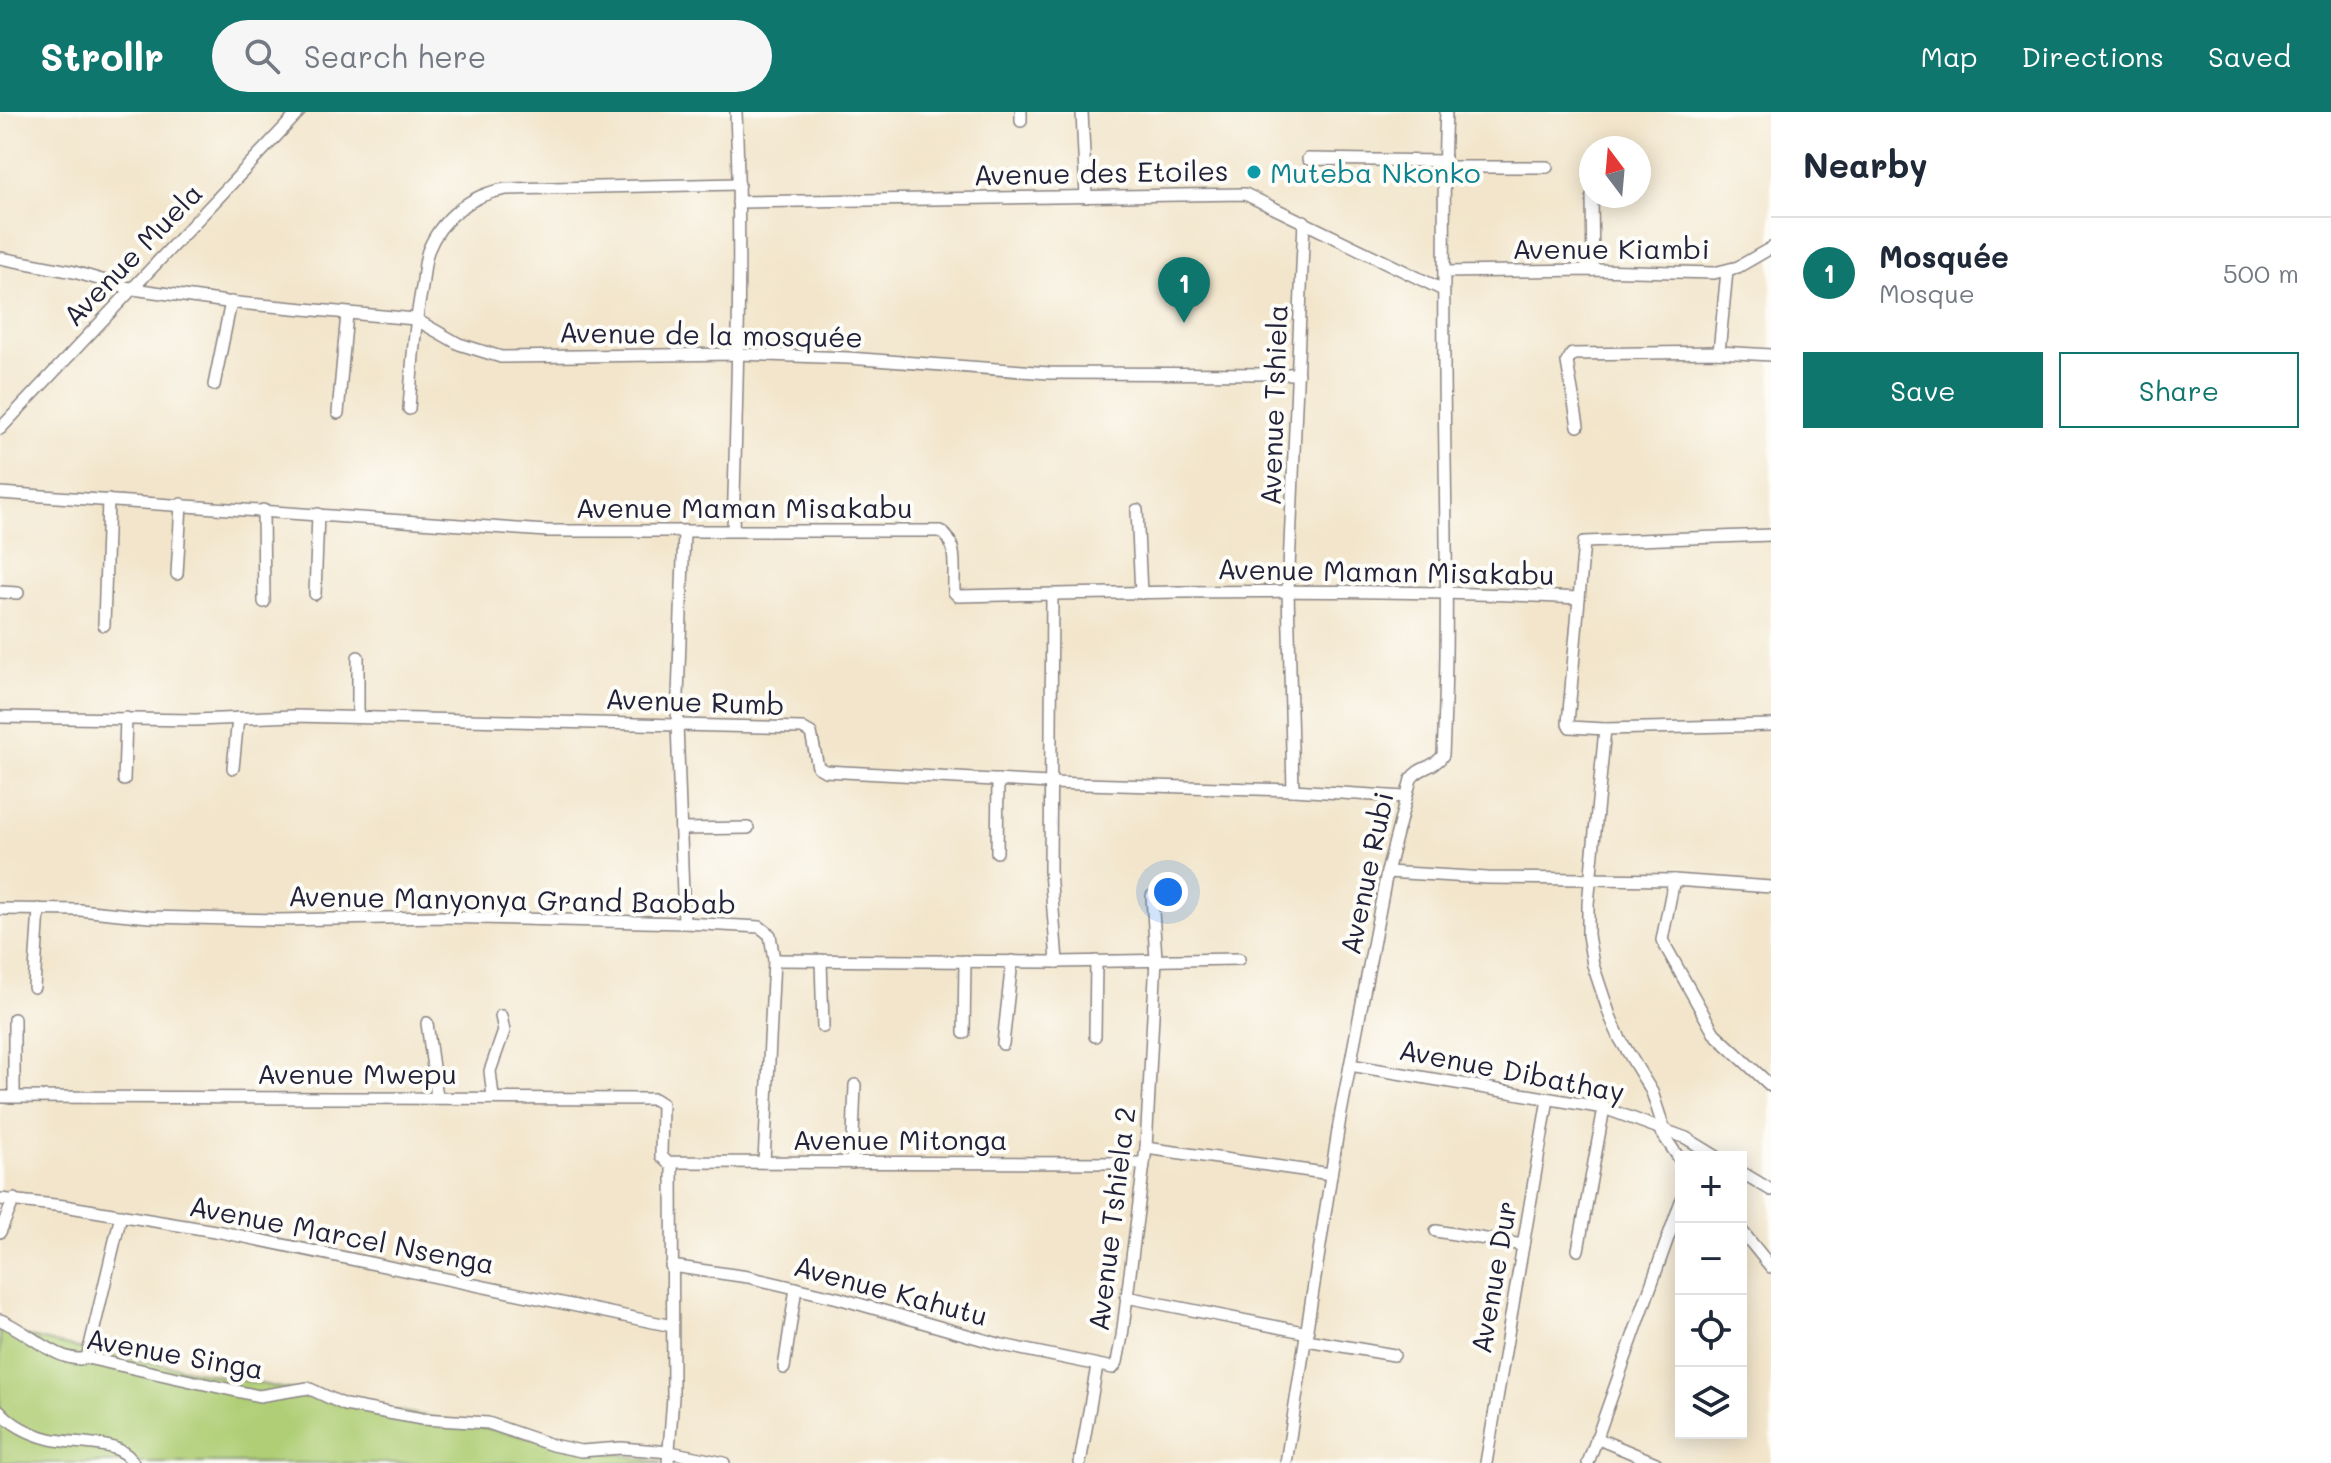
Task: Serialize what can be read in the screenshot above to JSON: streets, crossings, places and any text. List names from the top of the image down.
{
  "streets": {
    "street": [
      "Avenue des Etoiles",
      "Avenue Kiambi",
      "Avenue Muela",
      "Avenue de la mosquée",
      "Avenue Tshiela",
      "Avenue Maman Misakabu",
      "Avenue Rumb",
      "Avenue Rubi",
      "Avenue Manyonya Grand Baobab",
      "Avenue Dibathay",
      "Avenue Mwepu",
      "Avenue Mitonga",
      "Avenue Tshiela 2",
      "Avenue Marcel Nsenga",
      "Avenue Dur",
      "Avenue Kahutu",
      "Avenue Singa"
    ]
  },
  "crossings": [
    ["Avenue des Etoiles", "Avenue Tshiela"],
    ["Avenue des Etoiles", "Avenue Rubi"],
    ["Avenue Kiambi", "Avenue Rubi"],
    ["Avenue Muela", "Avenue de la mosquée"],
    ["Avenue de la mosquée", "Avenue Tshiela"],
    ["Avenue Tshiela", "Avenue Maman Misakabu"],
    ["Avenue Tshiela", "Avenue Rumb"],
    ["Avenue Maman Misakabu", "Avenue Rubi"],
    ["Avenue Rumb", "Avenue Rubi"],
    ["Avenue Rubi", "Avenue Dibathay"],
    ["Avenue Dibathay", "Avenue Dur"],
    ["Avenue Mwepu", "Avenue Mitonga"],
    ["Avenue Mitonga", "Avenue Tshiela 2"],
    ["Avenue Tshiela 2", "Avenue Kahutu"]
  ],
  "places": ["Muteba Nkonko"],
  "north": "top",
  "page": {
    "header": "Strollr",
    "search": "Search here",
    "nav": ["Map", "Directions", "Saved"],
    "heading": "Nearby",
    "list": [
      {
        "mark": "1",
        "name": "Mosquée",
        "note": "Mosque",
        "value": "500 m"
      }
    ],
    "pins": "1",
    "buttons": ["Save", "Share"],
    "map_buttons": ["+", "−"]
  }
}
